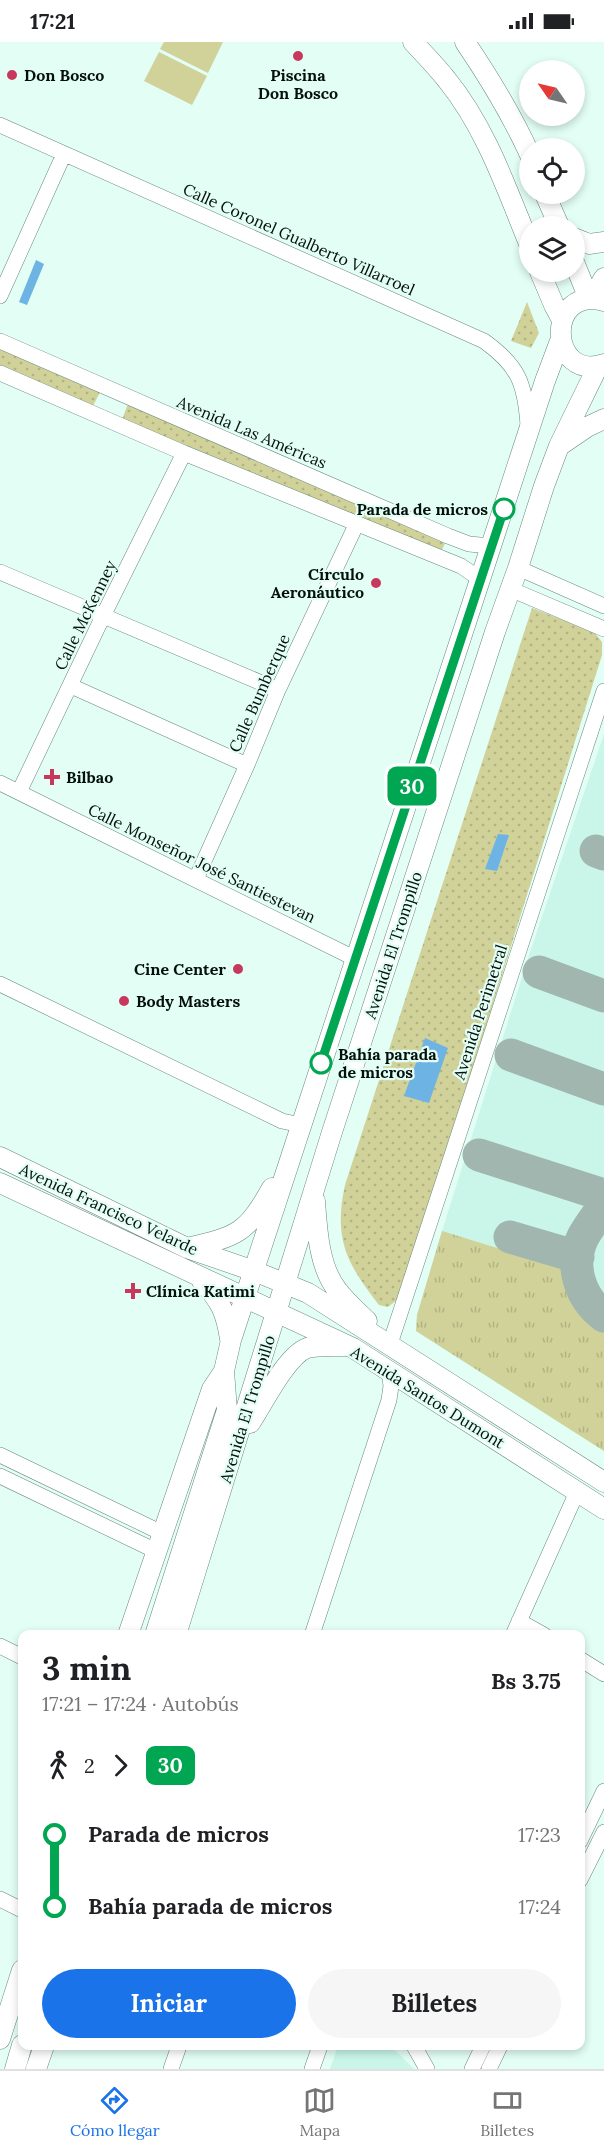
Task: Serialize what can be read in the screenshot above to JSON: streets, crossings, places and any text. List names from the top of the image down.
{
  "streets": {
    "main road": ["Avenida El Trompillo", "Avenida Francisco Velarde", "Avenida Santos Dumont"],
    "street": [
      "Calle Coronel Gualberto Villarroel",
      "Avenida Las Américas",
      "Calle McKenney",
      "Calle Bumberque",
      "Calle Monseñor José Santiestevan",
      "Avenida Perimetral"
    ]
  },
  "crossings": [
    ["Calle Coronel Gualberto Villarroel", "Avenida El Trompillo"],
    ["Avenida Las Américas", "Avenida El Trompillo"],
    ["Calle McKenney", "Calle Monseñor José Santiestevan"],
    ["Calle Bumberque", "Calle Monseñor José Santiestevan"],
    ["Calle Monseñor José Santiestevan", "Avenida El Trompillo"],
    ["Avenida El Trompillo", "Avenida Francisco Velarde"],
    ["Avenida El Trompillo", "Avenida Santos Dumont"],
    ["Avenida Perimetral", "Avenida Santos Dumont"],
    ["Avenida Francisco Velarde", "Avenida Santos Dumont"]
  ],
  "places": {
    "other": [
      "Piscina Don Bosco",
      "Don Bosco",
      "Parada de micros",
      "Círculo Aeronáutico",
      "Cine Center",
      "Body Masters",
      "Bahía parada de micros"
    ],
    "health": ["Bilbao", "Clínica Katimi"]
  },
  "lines": ["bus line 30"],
  "north": "top left",
  "page": {
    "status": "17:21",
    "on_map": "30",
    "heading": ["3 min", "17:21 – 17:24 · Autobús", "Bs 3.75"],
    "legs": ["2", "30"],
    "list": [
      {
        "name": "Parada de micros",
        "value": "17:23"
      },
      {
        "name": "Bahía parada de micros",
        "value": "17:24"
      }
    ],
    "buttons": ["Iniciar", "Billetes"],
    "tabs": ["Cómo llegar", "Mapa", "Billetes"]
  }
}
